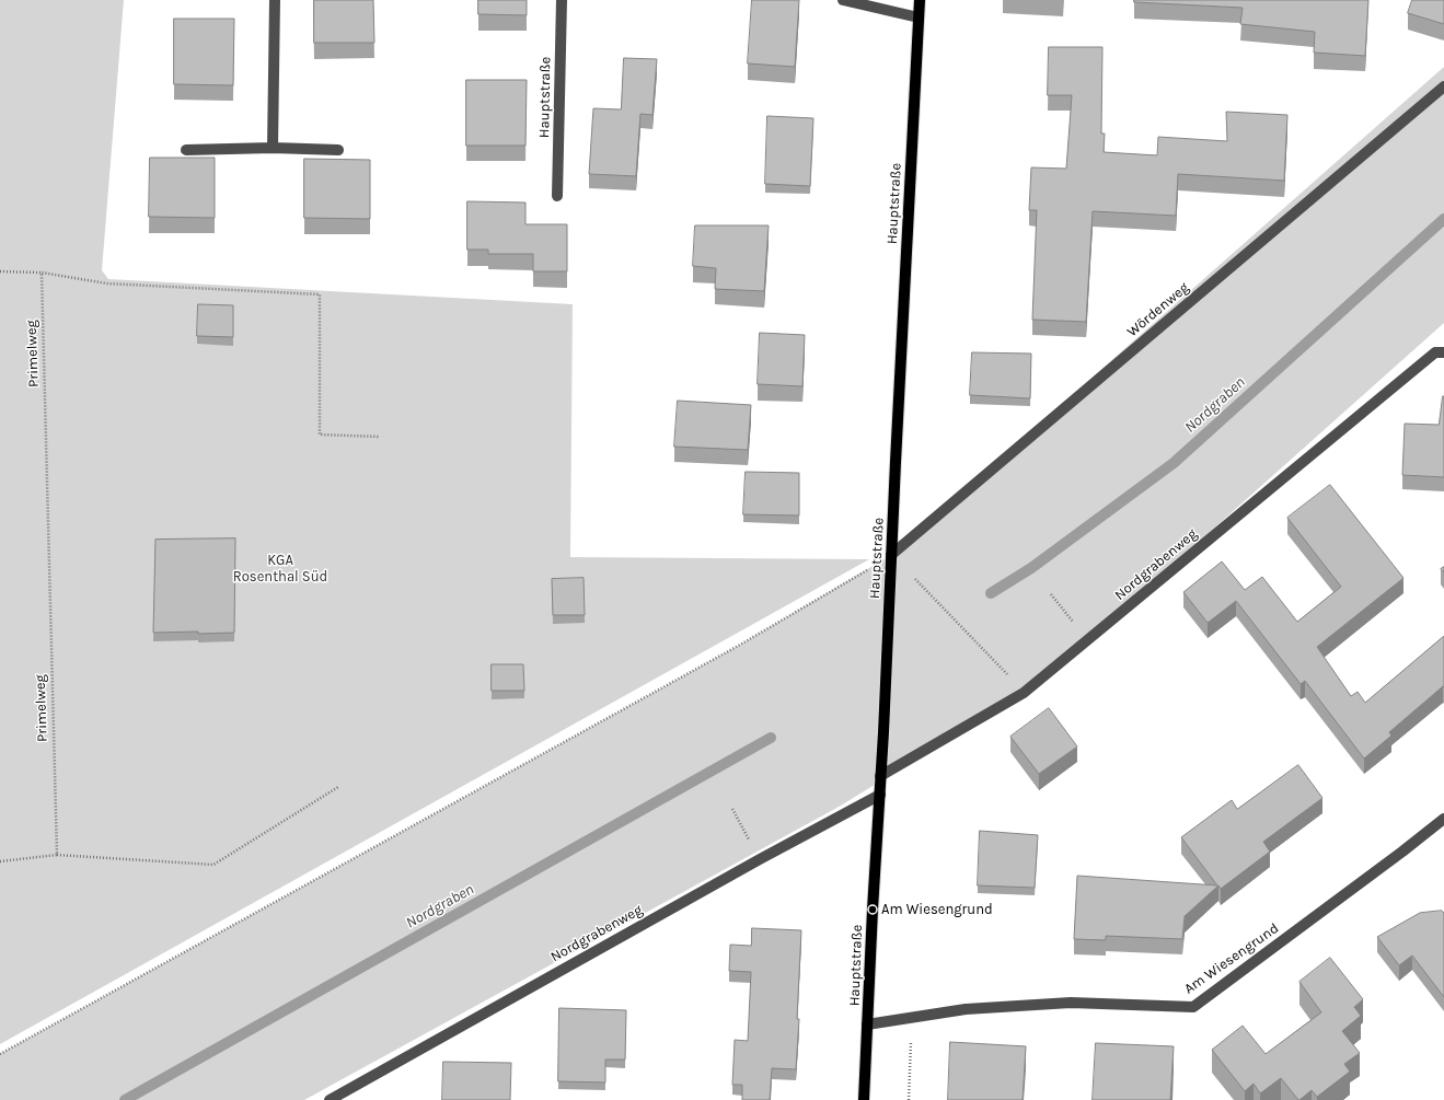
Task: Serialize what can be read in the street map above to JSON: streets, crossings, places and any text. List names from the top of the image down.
{
  "streets": {
    "main road": ["Hauptstraße"],
    "street": ["Wördenweg", "Nordgrabenweg", "Am Wiesengrund"],
    "path": ["Primelweg"]
  },
  "crossings": [
    ["Hauptstraße", "Wördenweg"],
    ["Hauptstraße", "Nordgrabenweg"],
    ["Hauptstraße", "Am Wiesengrund"]
  ],
  "water": ["Nordgraben"],
  "parks": ["KGA Rosenthal Süd"],
  "places": ["Am Wiesengrund"]
}
